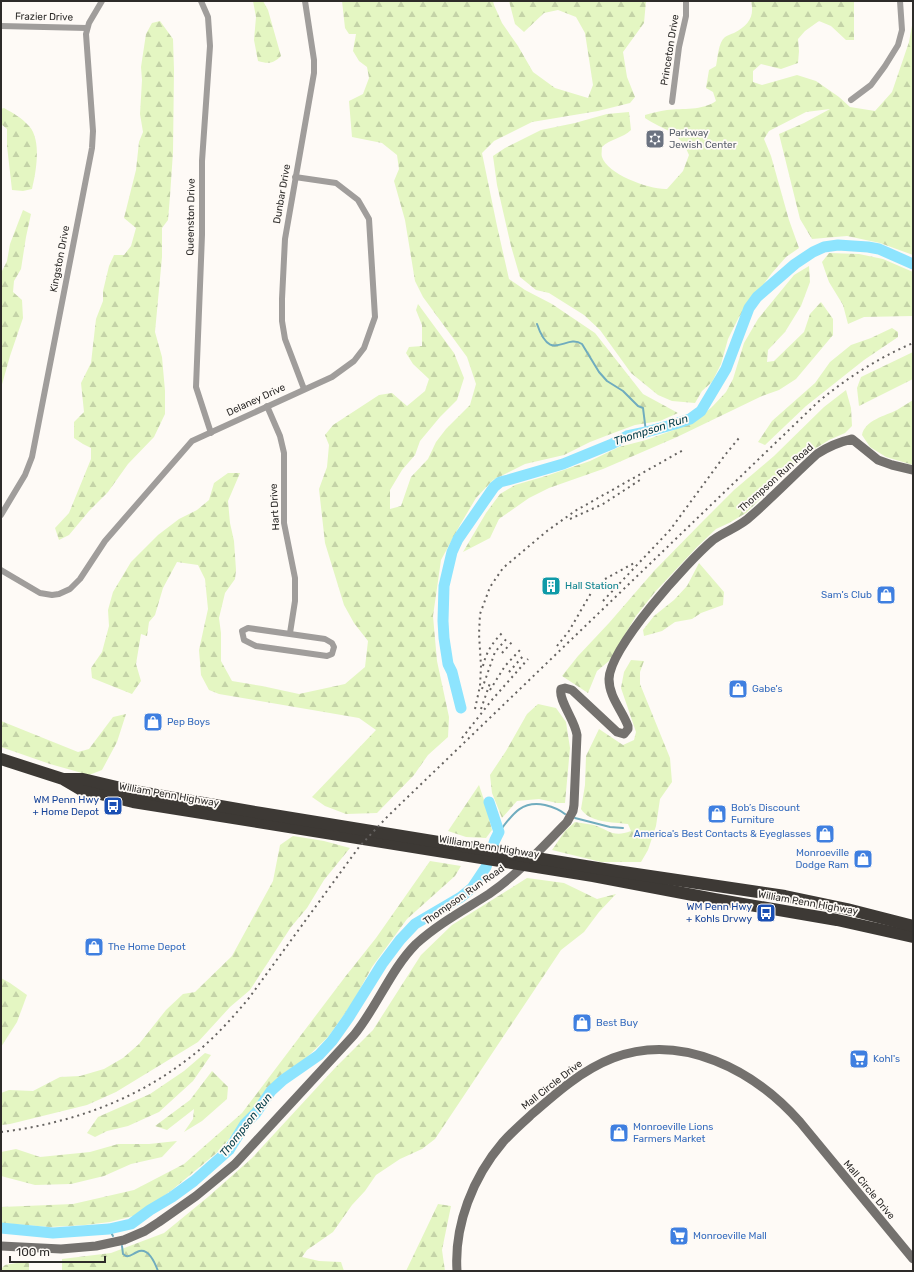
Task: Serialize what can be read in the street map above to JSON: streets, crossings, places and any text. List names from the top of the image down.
{
  "streets": {
    "highway": ["William Penn Highway"],
    "street": [
      "Frazier Drive",
      "Princeton Drive",
      "Dunbar Drive",
      "Queenston Drive",
      "Kingston Drive",
      "Delaney Drive",
      "Thompson Run Road",
      "Hart Drive",
      "Mall Circle Drive"
    ]
  },
  "crossings": [
    ["Frazier Drive", "Kingston Drive"],
    ["Dunbar Drive", "Delaney Drive"],
    ["Queenston Drive", "Delaney Drive"],
    ["Delaney Drive", "Hart Drive"]
  ],
  "water": ["Thompson Run"],
  "places": {
    "synagogue": ["Parkway Jewish Center"],
    "building": ["Hall Station"],
    "shop": [
      "Sam's Club",
      "Gabe's",
      "Pep Boys",
      "Bob’s Discount Furniture",
      "America's Best Contacts & Eyeglasses",
      "Monroeville Dodge Ram",
      "The Home Depot",
      "Best Buy",
      "Monroeville Lions Farmers Market"
    ],
    "bus stop": ["WM Penn Hwy + Home Depot", "WM Penn Hwy + Kohls Drvwy"],
    "supermarket": ["Kohl's", "Monroeville Mall"]
  },
  "scale_bar": "100 m"
}
